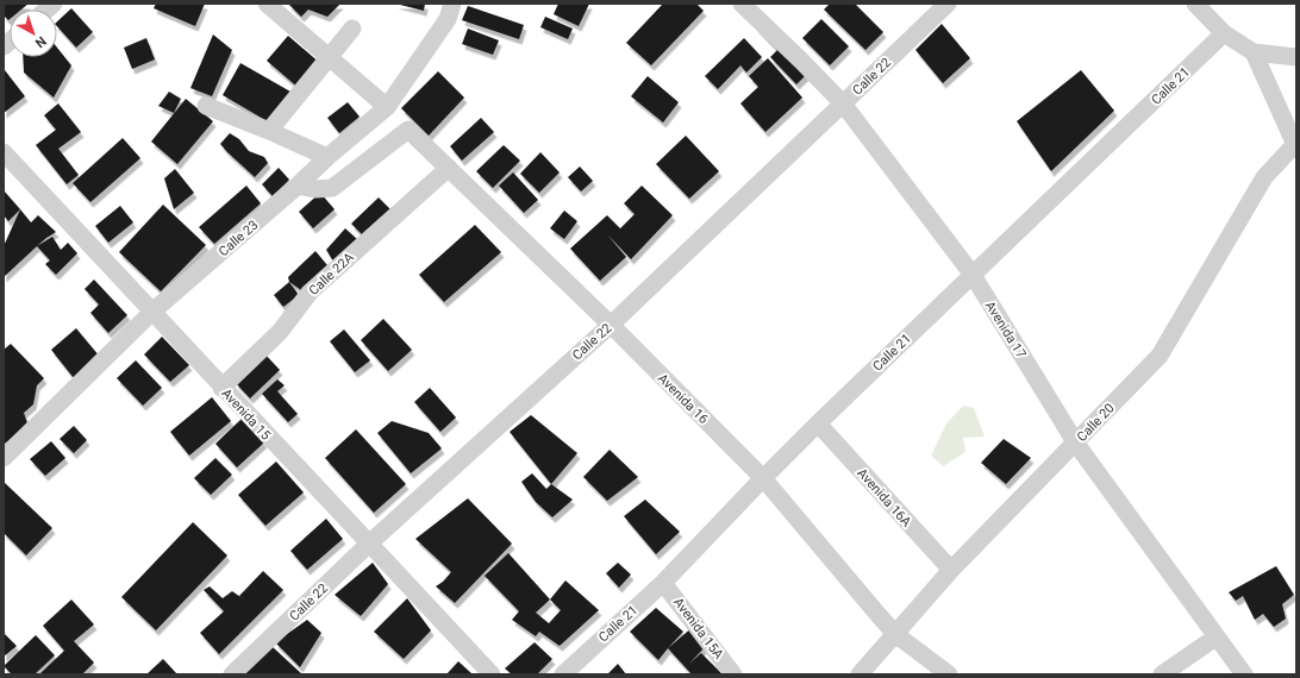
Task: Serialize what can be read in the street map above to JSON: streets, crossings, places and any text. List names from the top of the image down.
{
  "streets": {
    "street": [
      "Calle 22",
      "Calle 21",
      "Calle 23",
      "Calle 22A",
      "Avenida 17",
      "Avenida 16",
      "Avenida 15",
      "Calle 20",
      "Avenida 16A",
      "Avenida 15A"
    ]
  },
  "crossings": [
    ["Calle 22", "Avenida 17"],
    ["Calle 22", "Avenida 16"],
    ["Calle 22", "Avenida 15"],
    ["Calle 21", "Avenida 17"],
    ["Calle 21", "Avenida 16"],
    ["Calle 21", "Avenida 16A"],
    ["Calle 21", "Avenida 15A"],
    ["Calle 23", "Avenida 16"],
    ["Calle 23", "Avenida 15"],
    ["Calle 22A", "Avenida 16"],
    ["Calle 22A", "Avenida 15"],
    ["Avenida 17", "Calle 20"],
    ["Avenida 16", "Calle 20"],
    ["Calle 20", "Avenida 16A"]
  ],
  "north": "bottom right"
}
